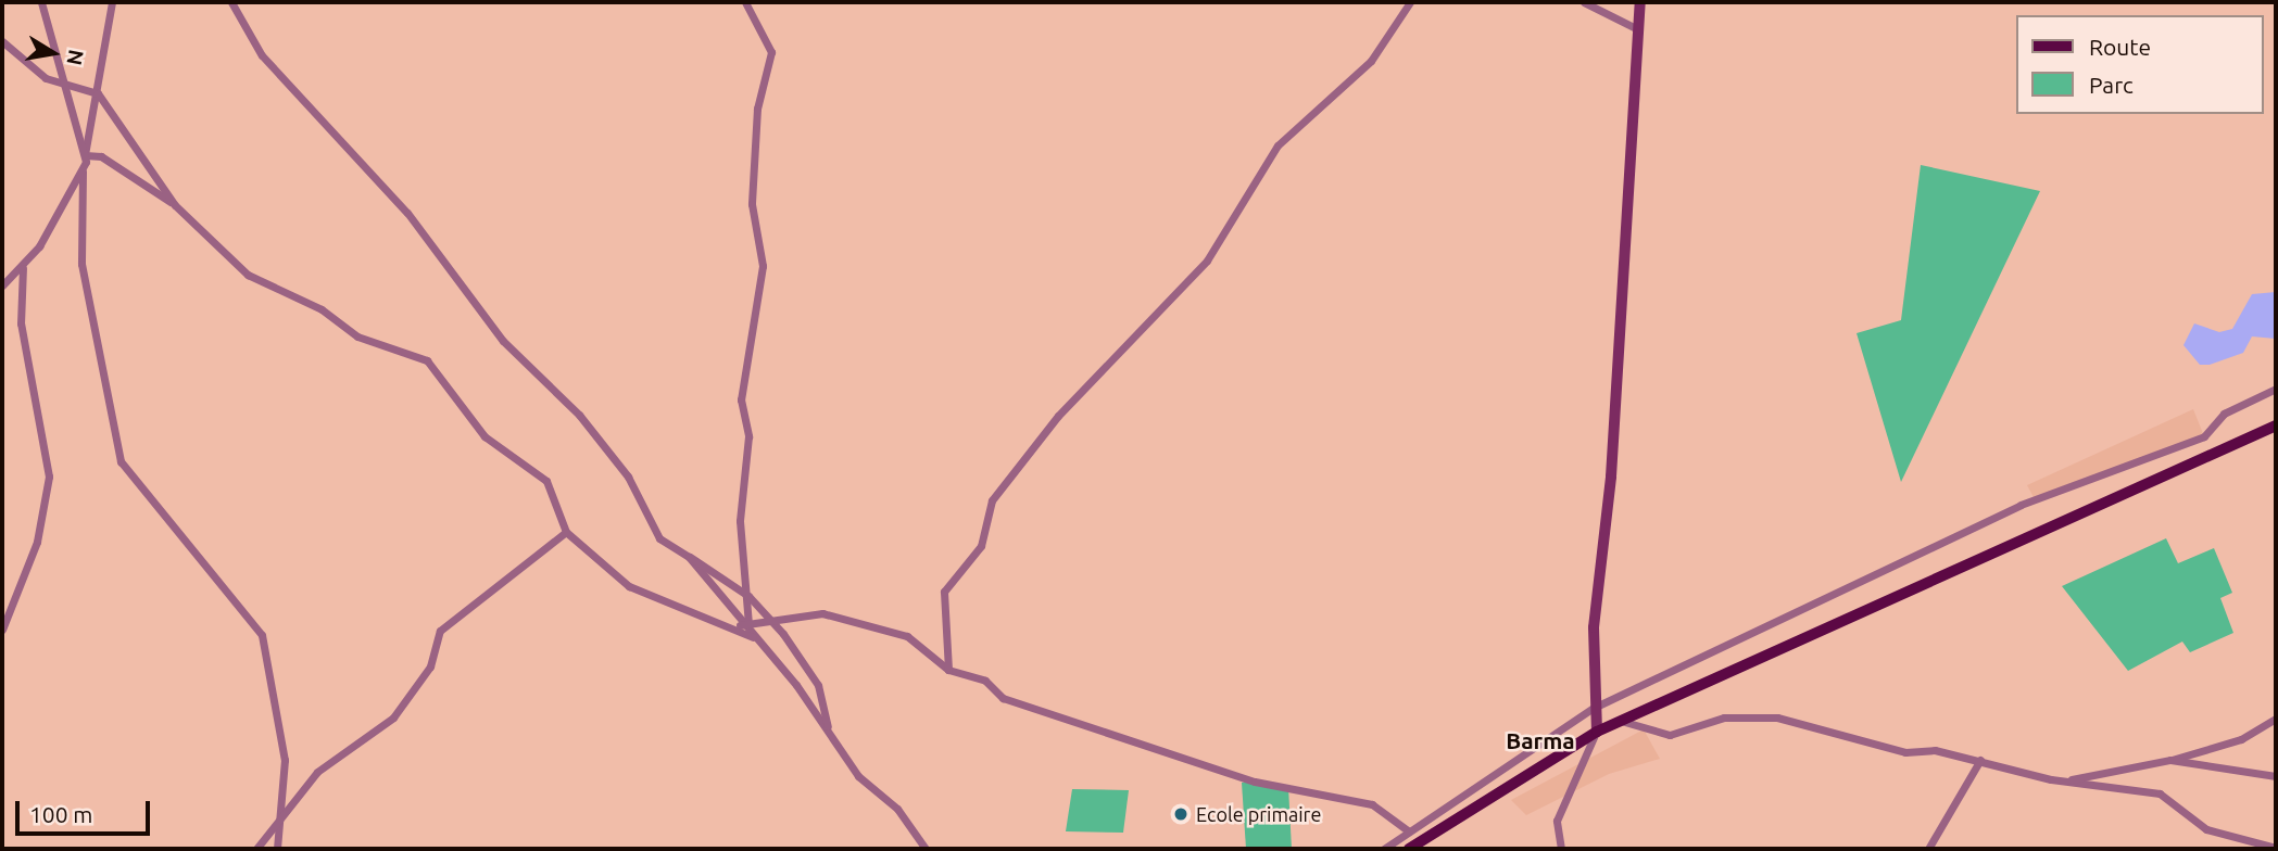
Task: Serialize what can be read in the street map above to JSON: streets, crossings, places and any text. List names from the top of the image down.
{
  "districts": ["Barma"],
  "places": ["Ecole primaire"],
  "legend": ["Route", "Parc"],
  "scale_bar": "100 m",
  "north": "right"
}
